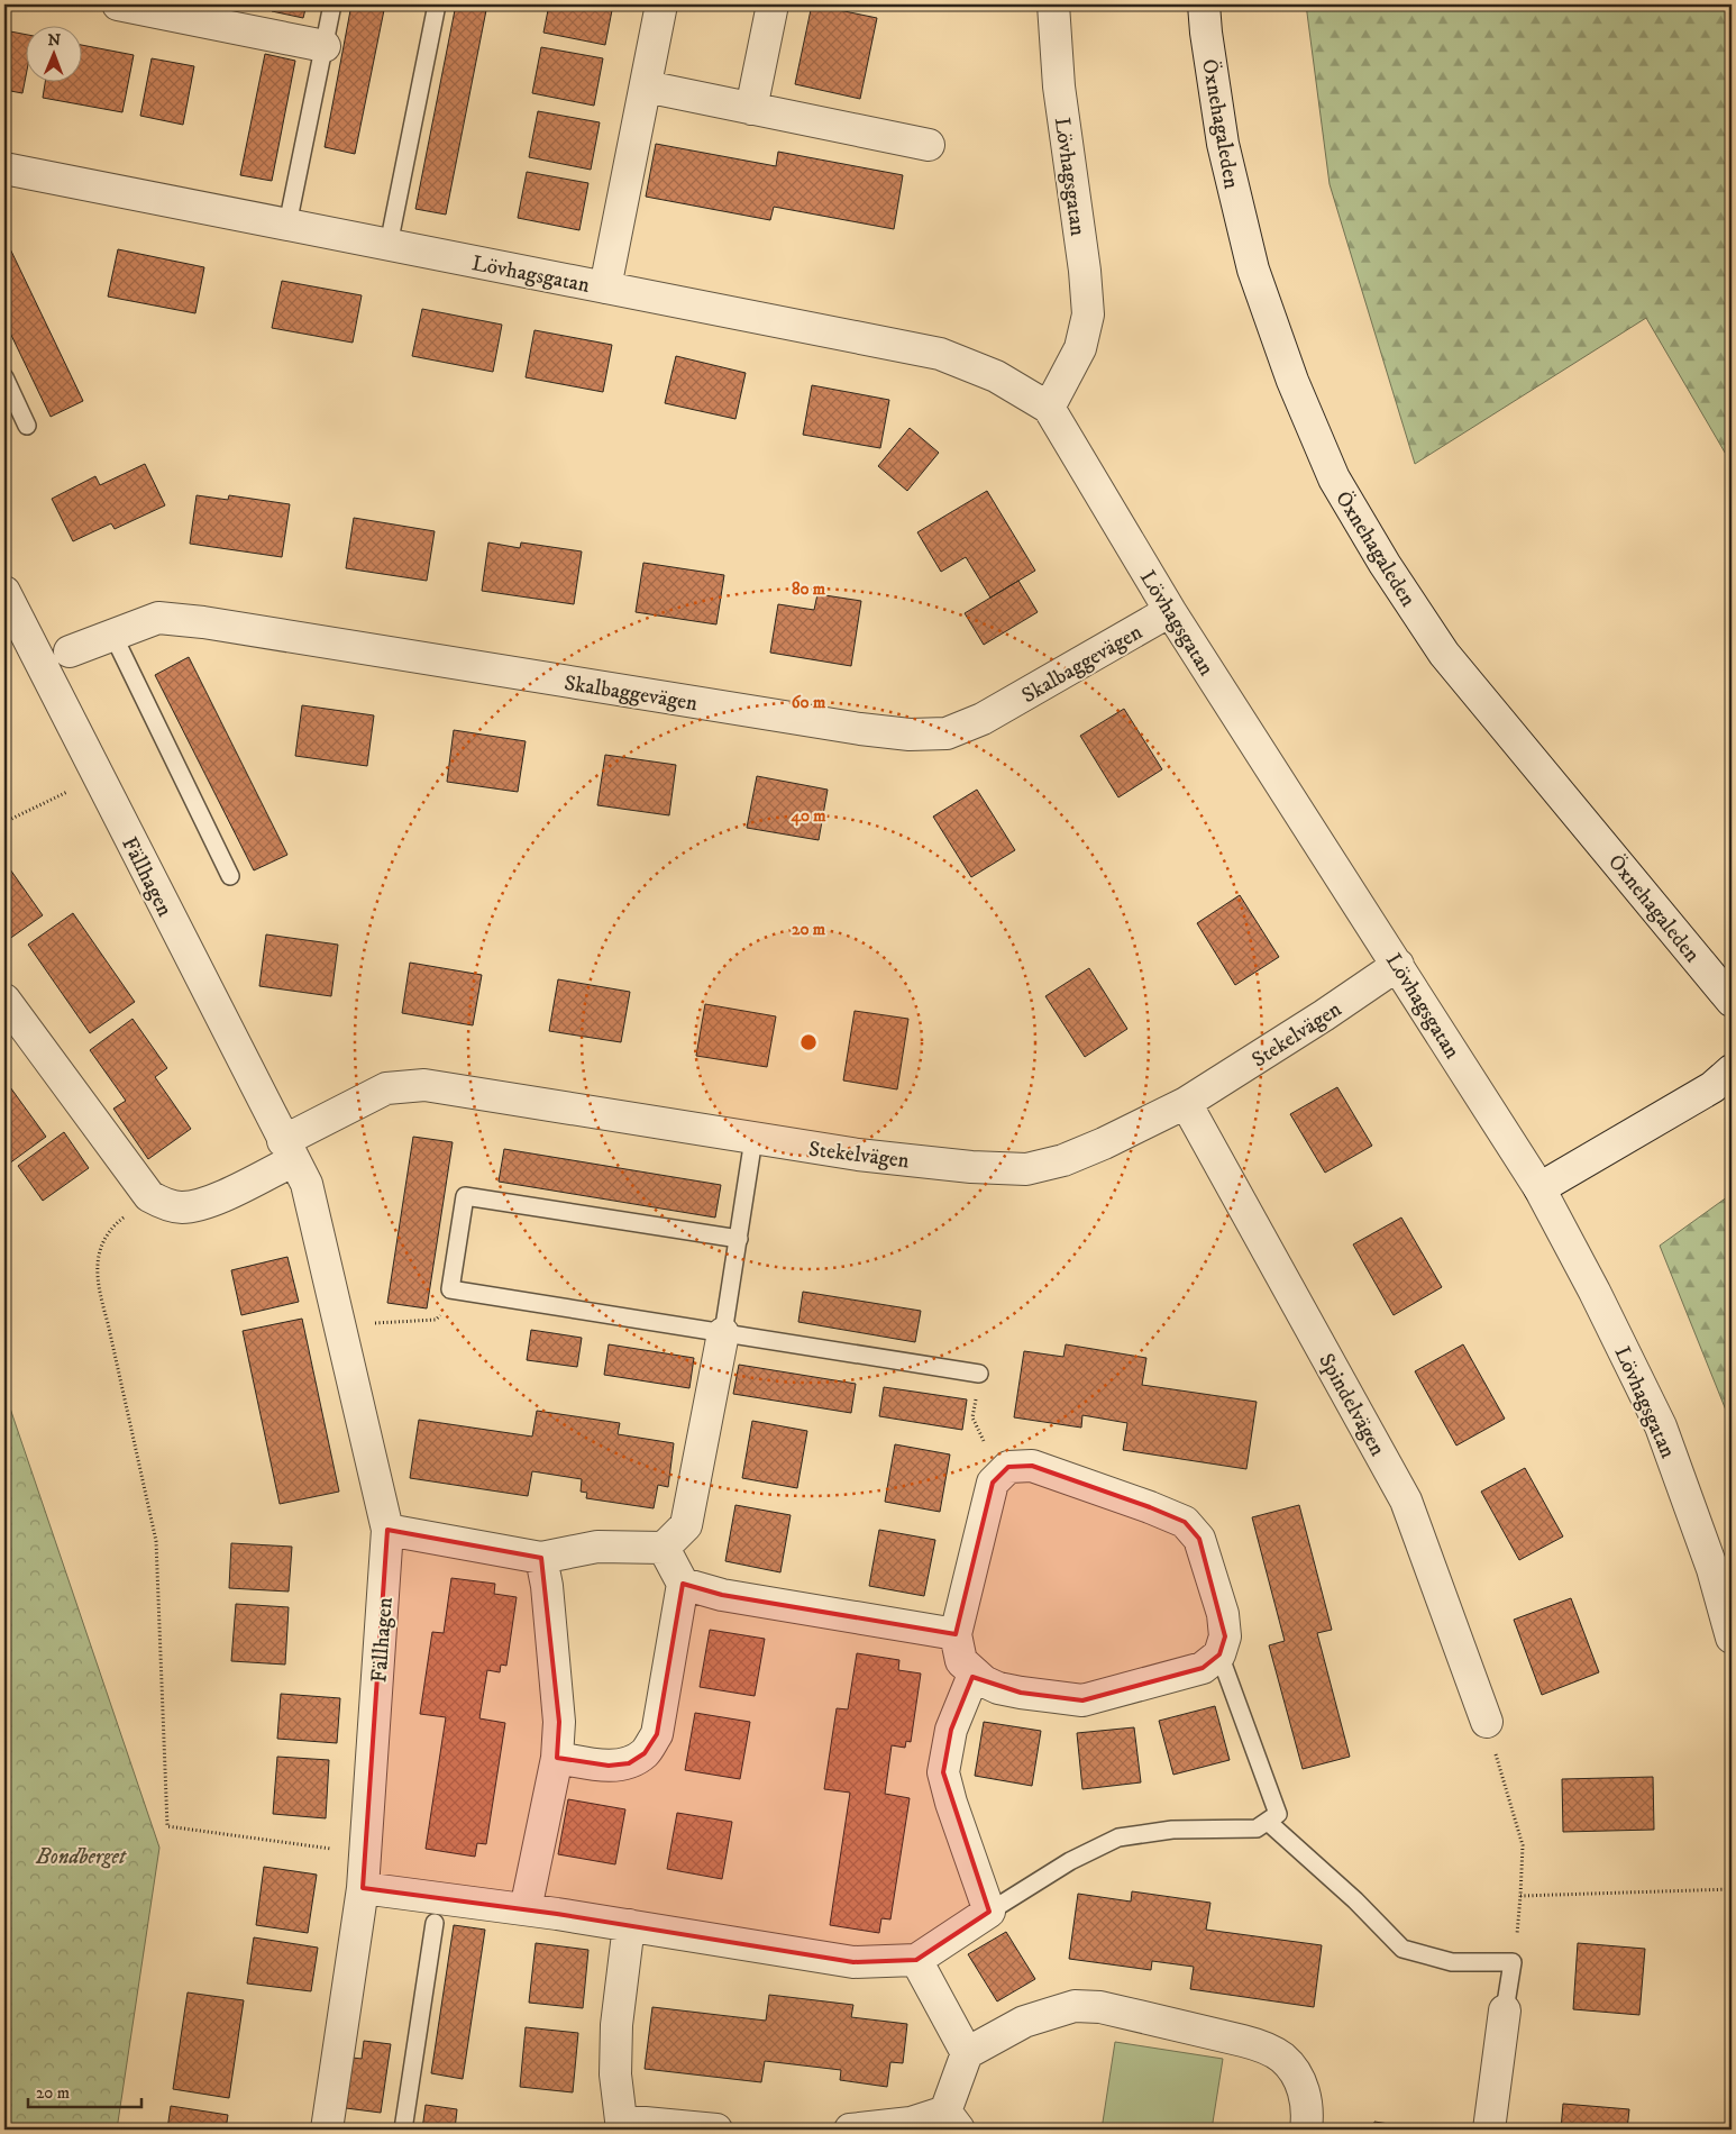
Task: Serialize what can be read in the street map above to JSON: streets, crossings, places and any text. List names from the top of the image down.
{
  "streets": {
    "street": [
      "Öxnehagaleden",
      "Lövhagsgatan",
      "Skalbaggevägen",
      "Fällhagen",
      "Stekelvägen",
      "Spindelvägen"
    ]
  },
  "crossings": [
    ["Lövhagsgatan", "Skalbaggevägen"],
    ["Lövhagsgatan", "Stekelvägen"],
    ["Fällhagen", "Stekelvägen"],
    ["Stekelvägen", "Spindelvägen"]
  ],
  "parks": ["Bondberget"],
  "scale_bar": "20 m",
  "north": "top",
  "rings": [
    "80 m",
    "60 m",
    "40 m",
    "20 m"
  ]
}
